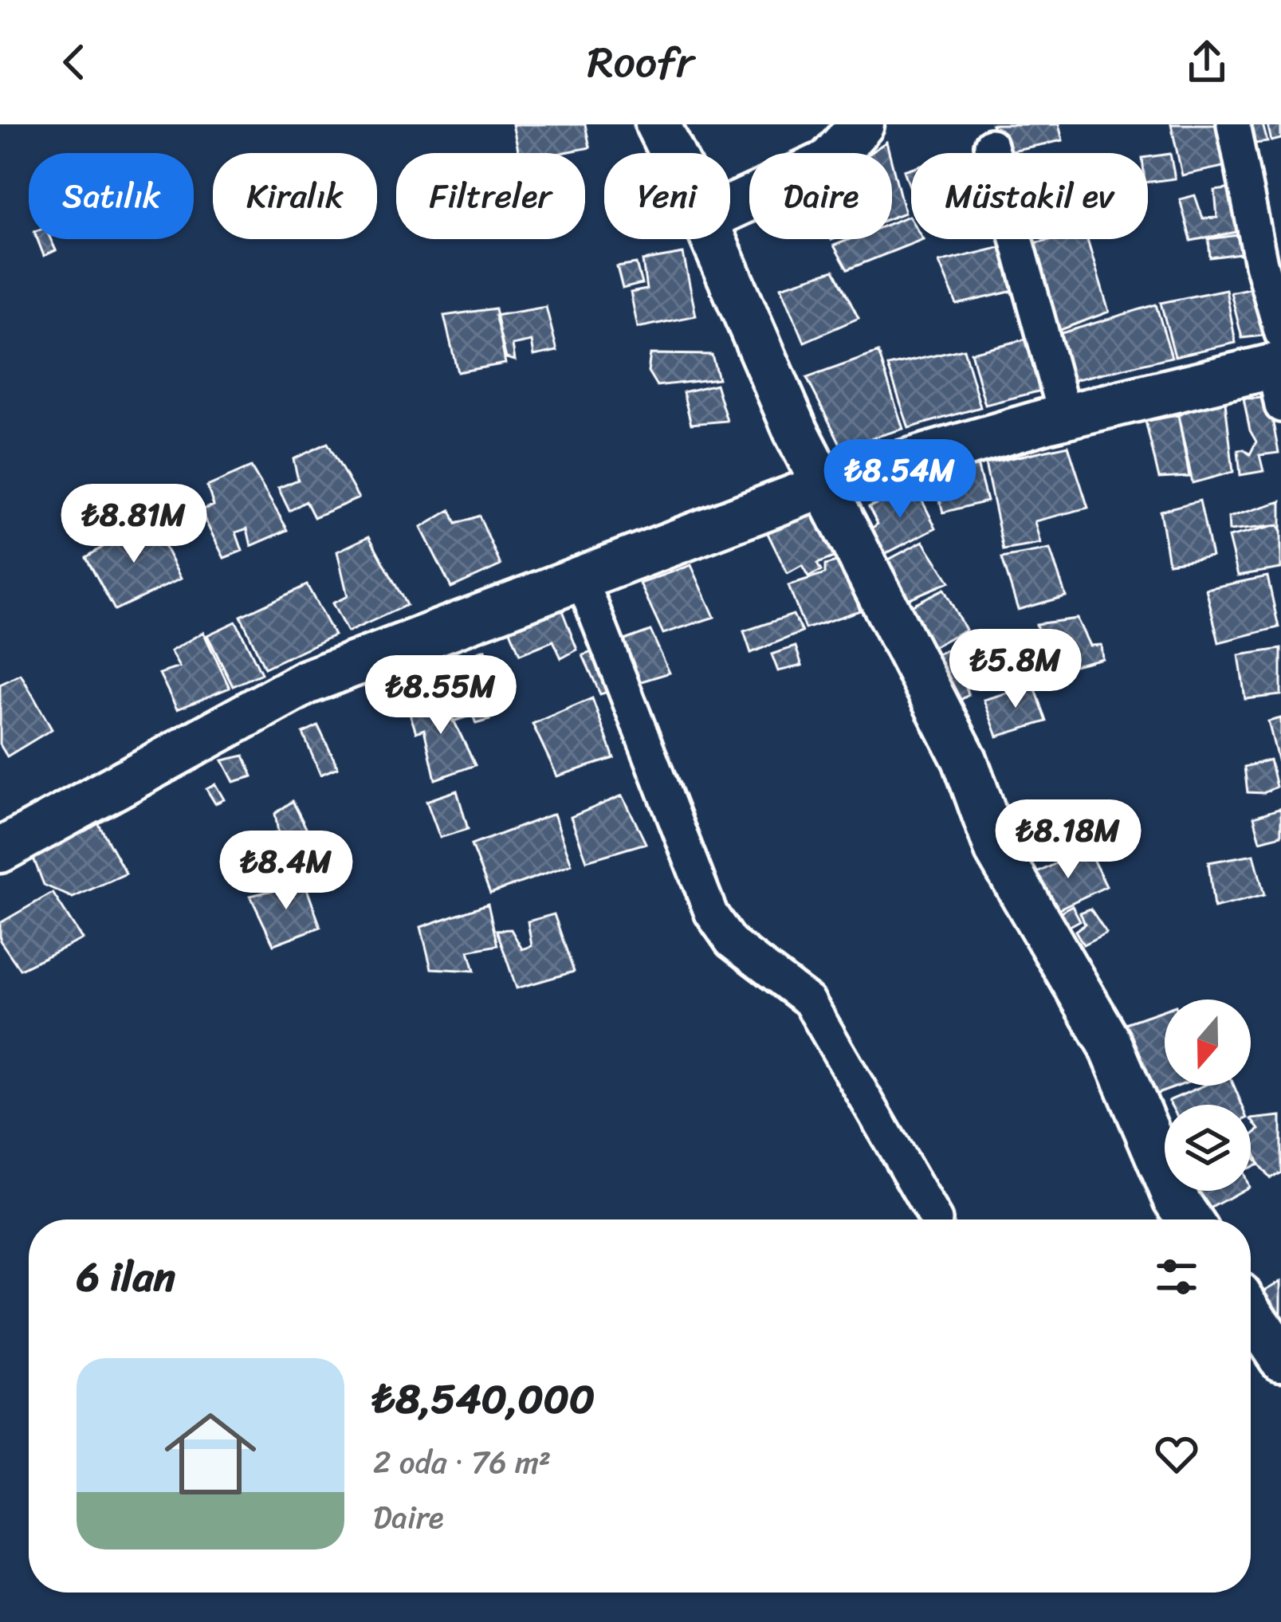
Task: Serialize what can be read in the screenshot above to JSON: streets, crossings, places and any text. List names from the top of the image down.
{
  "north": "bottom",
  "page": {
    "header": "Roofr",
    "chip": [
      "Satılık",
      "Kiralık",
      "Filtreler",
      "Yeni",
      "Daire",
      "Müstakil ev"
    ],
    "price": [
      "₺8.54M",
      "₺8.81M",
      "₺5.8M",
      "₺8.55M",
      "₺8.18M",
      "₺8.4M"
    ],
    "heading": "6 ilan",
    "list": [
      {
        "name": "₺8,540,000",
        "note": "2 oda · 76 m² · Daire"
      }
    ]
  }
}
